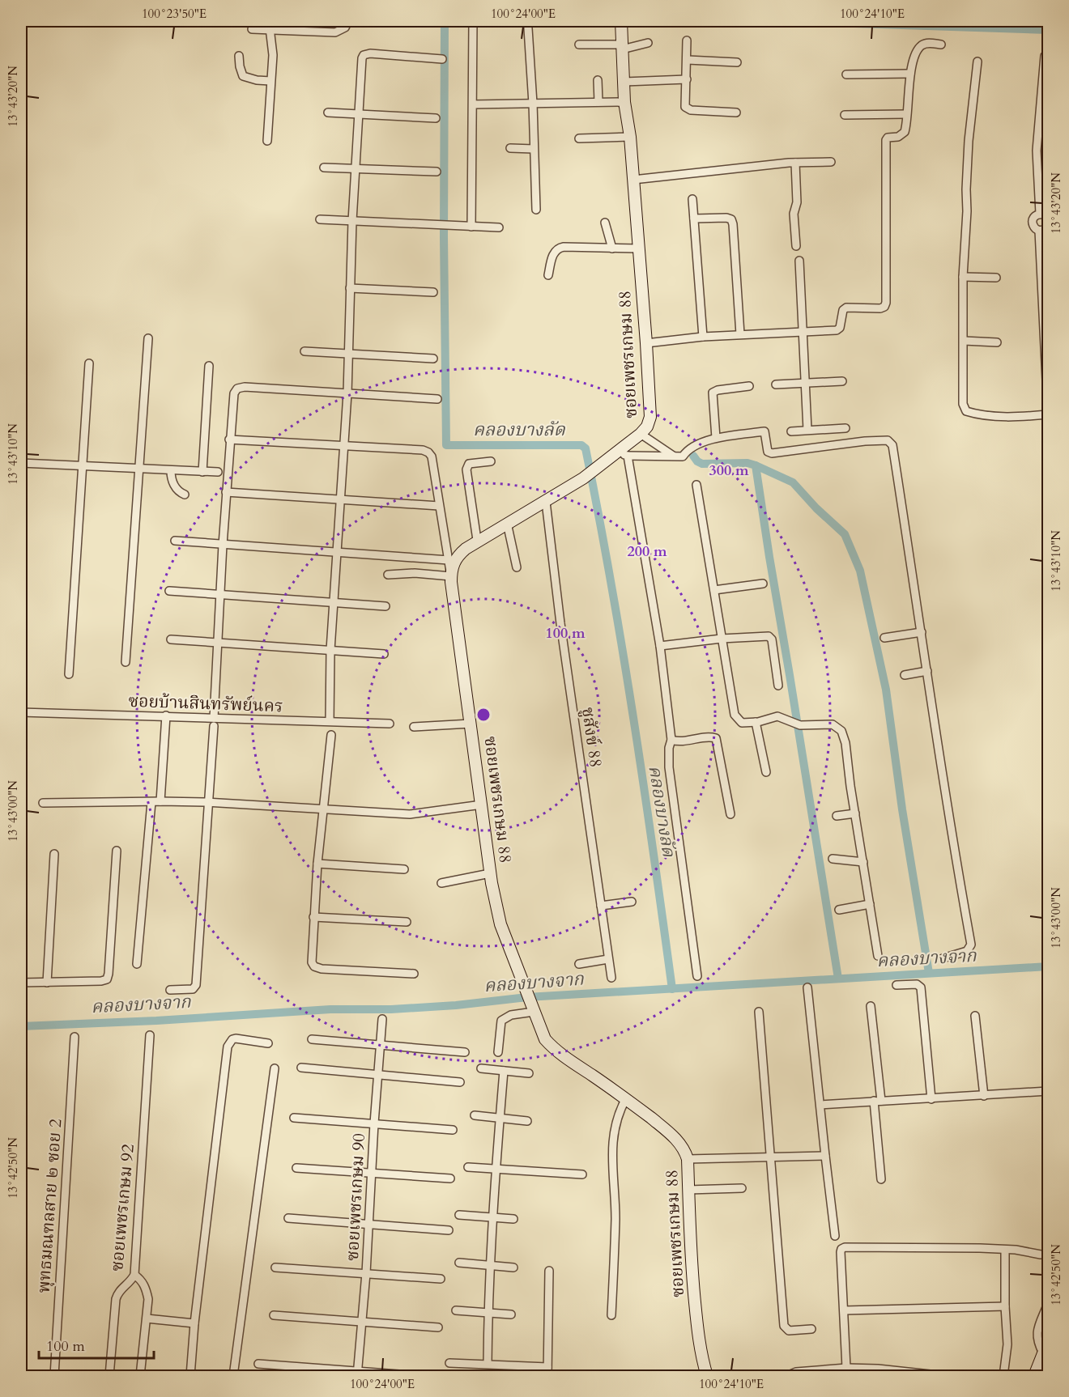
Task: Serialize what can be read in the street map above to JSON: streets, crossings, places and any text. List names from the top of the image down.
{
  "streets": {
    "street": [
      "ซอยเพชรเกษม 88",
      "ซอยบ้านสินทรัพย์นคร",
      "ชูสังข์ 88",
      "ซอยเพชรเกษม 90",
      "พุทธมณฑลสาย ๒ ซอย 2",
      "ซอยเพชรเกษม 92"
    ]
  },
  "crossings": [
    ["ซอยเพชรเกษม 88", "ชูสังข์ 88"]
  ],
  "water": ["คลองบางลัด", "คลองบางจาก"],
  "scale_bar": "100 m",
  "coordinates": [
    "100°23'50\"E",
    "100°24'00\"E",
    "100°24'10\"E",
    "13°43'20\"N",
    "13°43'10\"N",
    "13°43'00\"N",
    "13°42'50\"N"
  ],
  "rings": ["300 m", "200 m", "100 m"]
}
